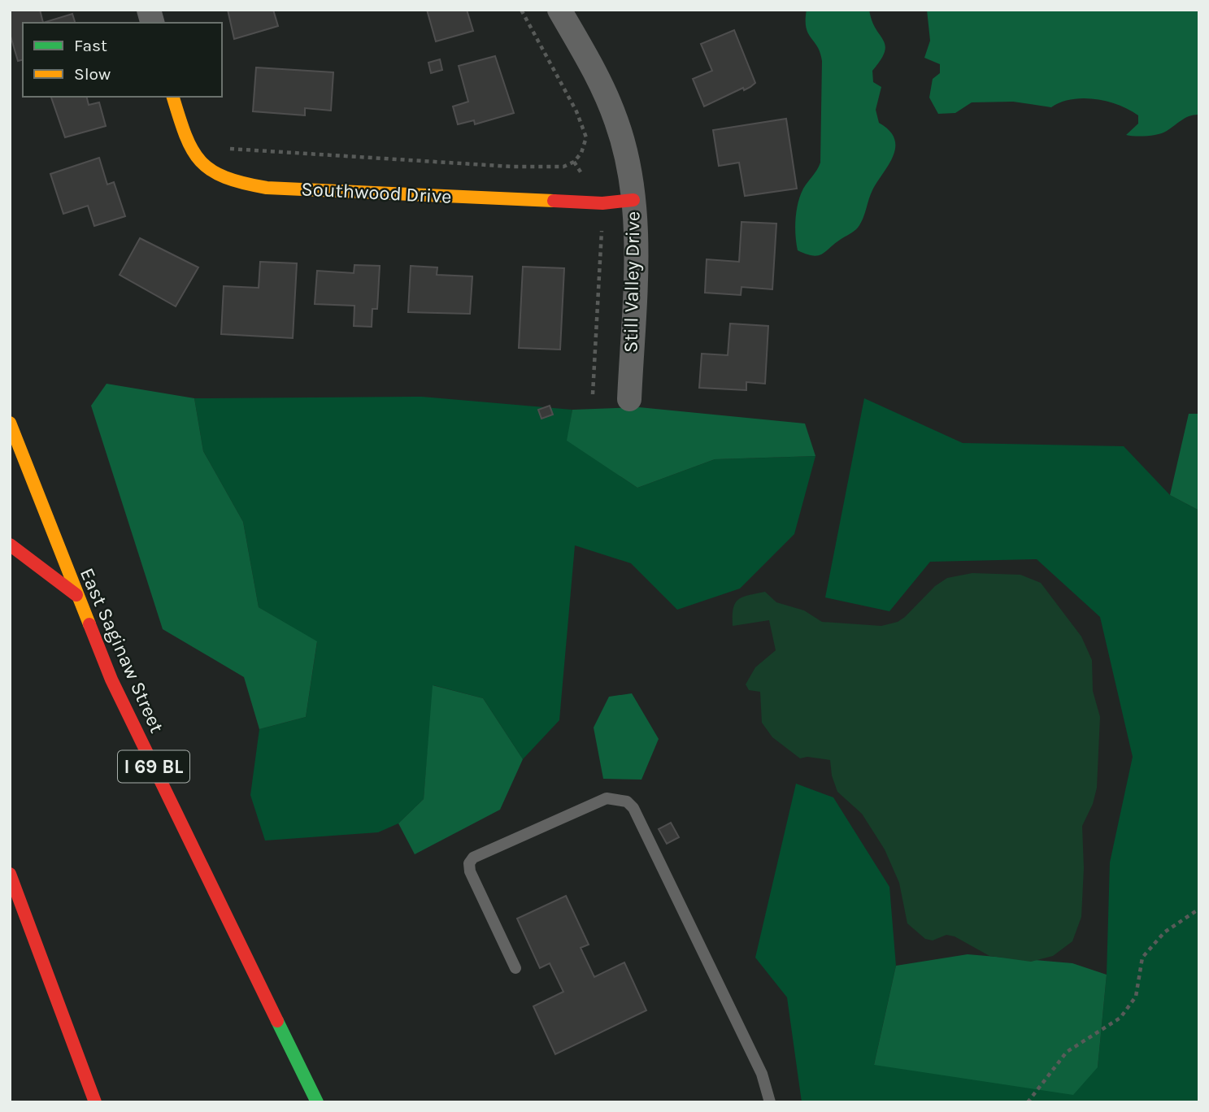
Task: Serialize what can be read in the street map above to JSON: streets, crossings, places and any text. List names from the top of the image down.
{
  "streets": {
    "main road": ["Southwood Drive", "East Saginaw Street", "I 69 BL"],
    "street": ["Still Valley Drive"]
  },
  "crossings": [
    ["Southwood Drive", "Still Valley Drive"]
  ],
  "legend": ["Fast", "Slow"]
}
